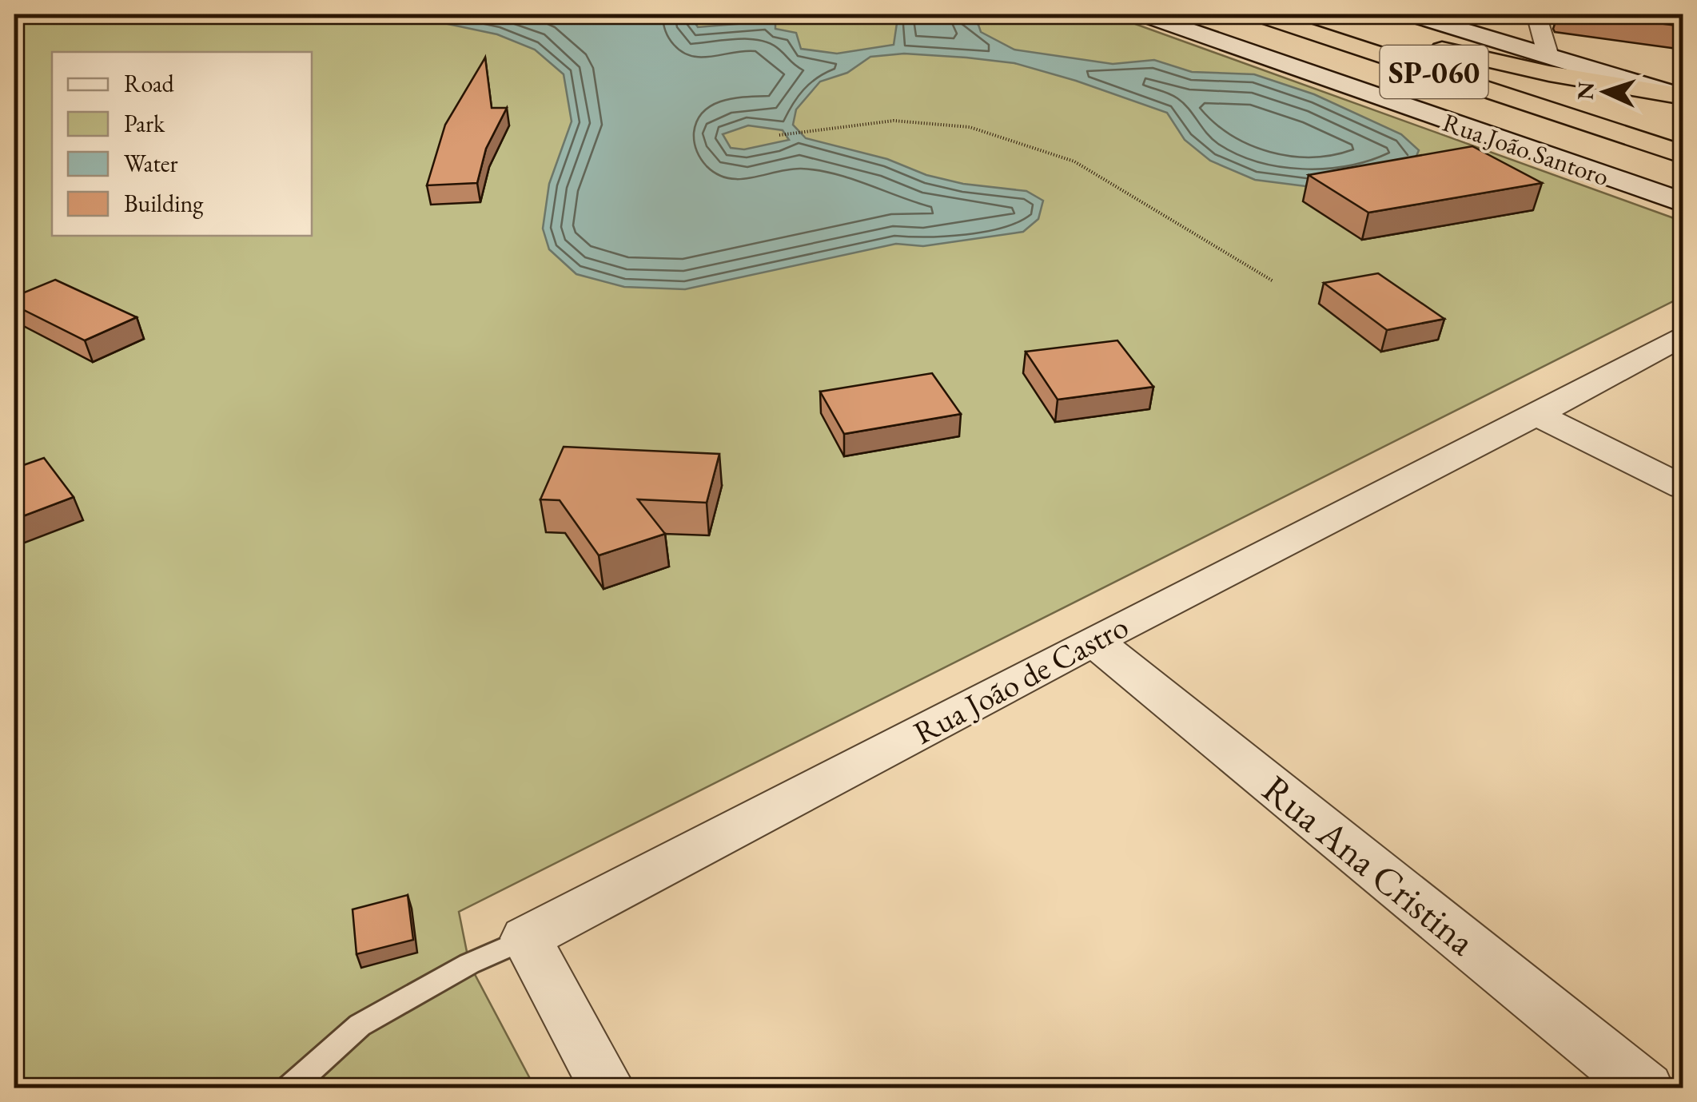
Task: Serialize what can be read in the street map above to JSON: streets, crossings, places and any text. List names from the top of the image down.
{
  "streets": {
    "highway": ["SP-060"],
    "street": ["Rua João Santoro", "Rua João de Castro", "Rua Ana Cristina"]
  },
  "crossings": [
    ["Rua João de Castro", "Rua Ana Cristina"]
  ],
  "legend": [
    "Road",
    "Park",
    "Water",
    "Building"
  ],
  "north": "left"
}
